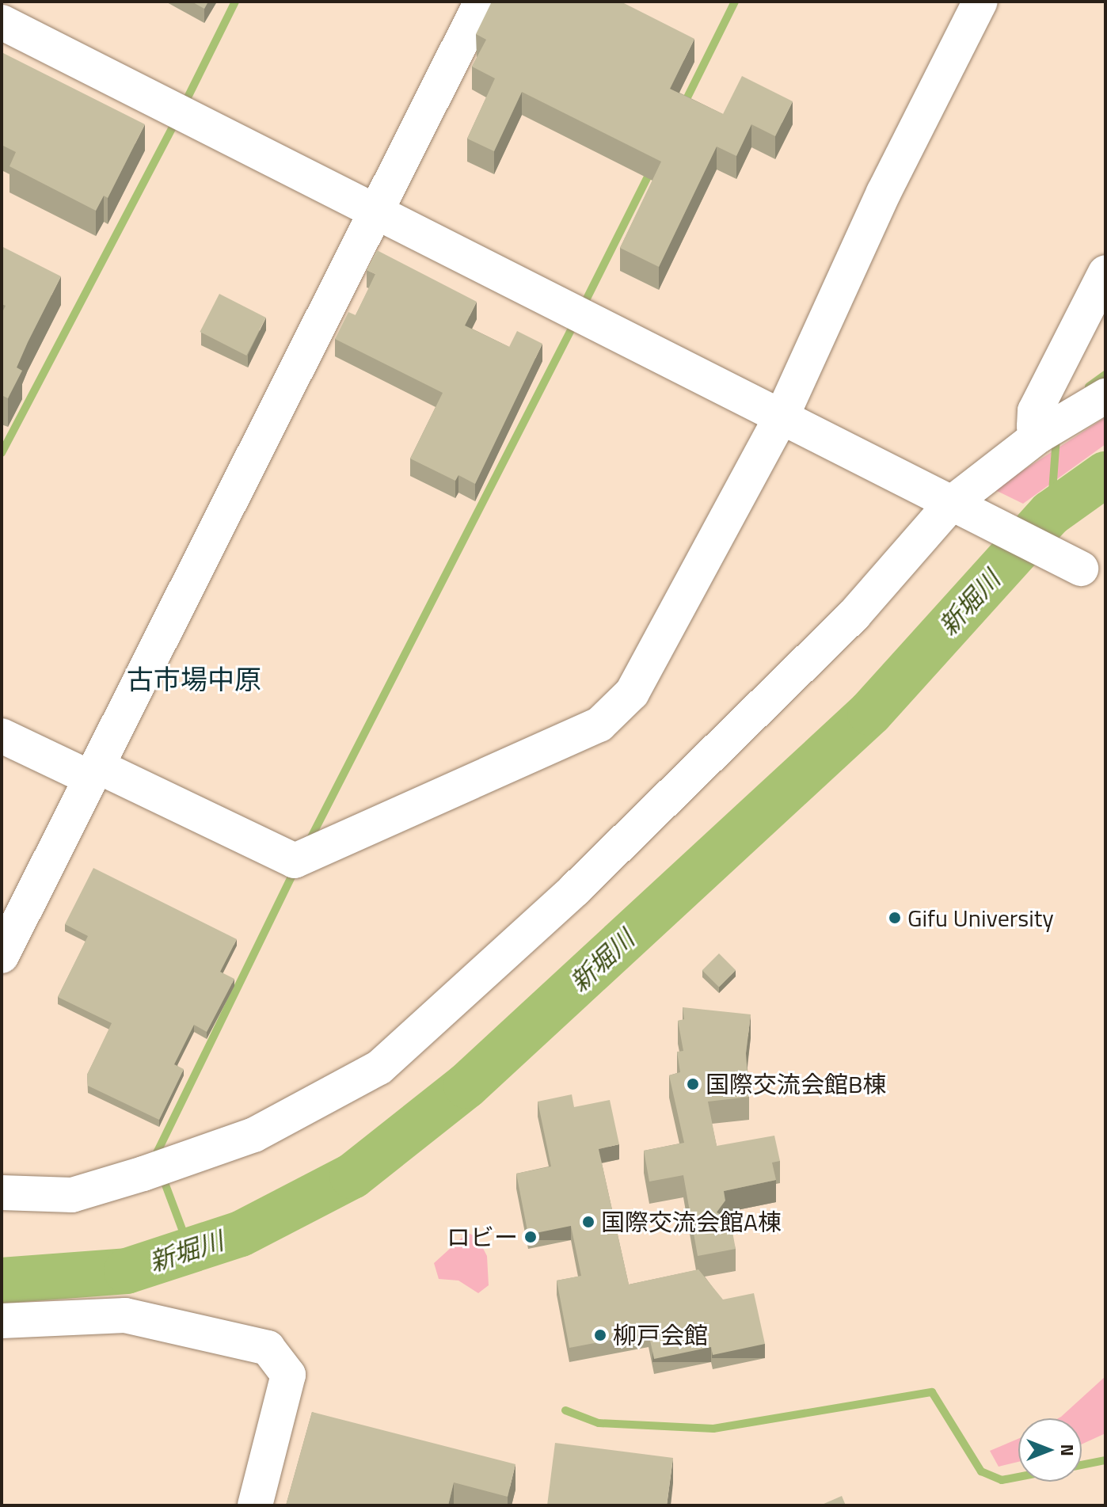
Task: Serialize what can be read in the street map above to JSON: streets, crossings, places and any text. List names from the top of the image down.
{
  "districts": ["古市場中原"],
  "water": ["新堀川"],
  "places": [
    "Gifu University",
    "国際交流会館B棟",
    "国際交流会館A棟",
    "ロビー",
    "柳戸会館"
  ],
  "north": "right"
}
